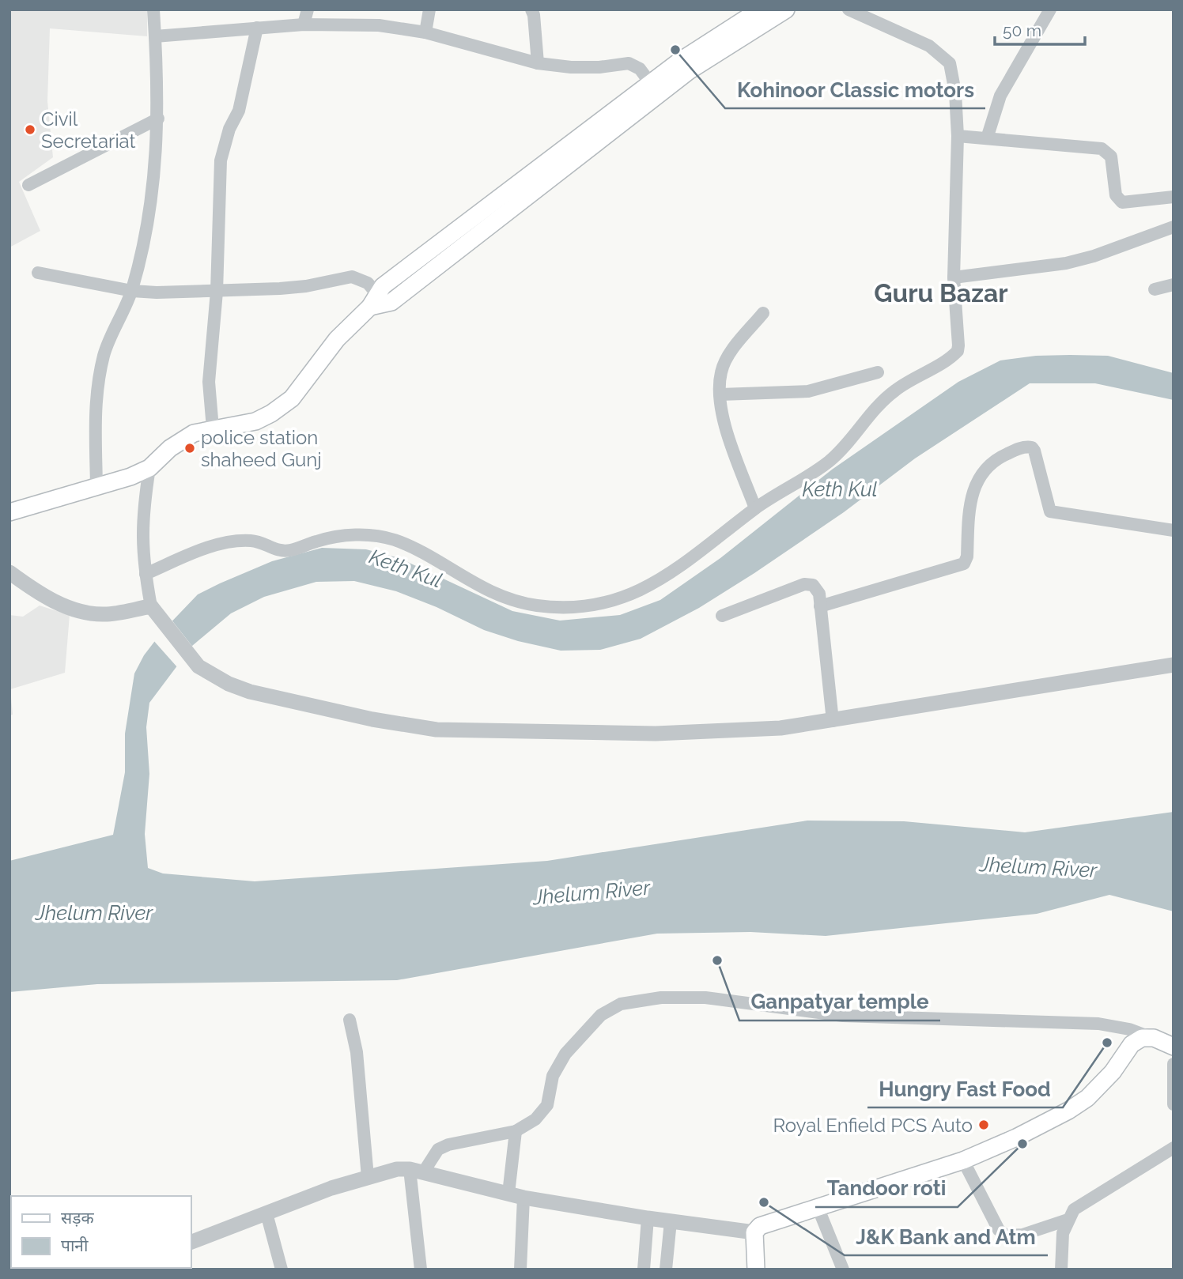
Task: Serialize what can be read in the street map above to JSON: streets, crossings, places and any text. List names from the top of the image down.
{
  "districts": ["Guru Bazar"],
  "water": ["Keth Kul", "Jhelum River"],
  "places": [
    "Kohinoor Classic motors",
    "Civil Secretariat",
    "police station shaheed Gunj",
    "Ganpatyar temple",
    "Hungry Fast Food",
    "Royal Enfield PCS Auto",
    "Tandoor roti",
    "J&K Bank and Atm"
  ],
  "legend": ["सड़क", "पानी"],
  "scale_bar": "50 m"
}
